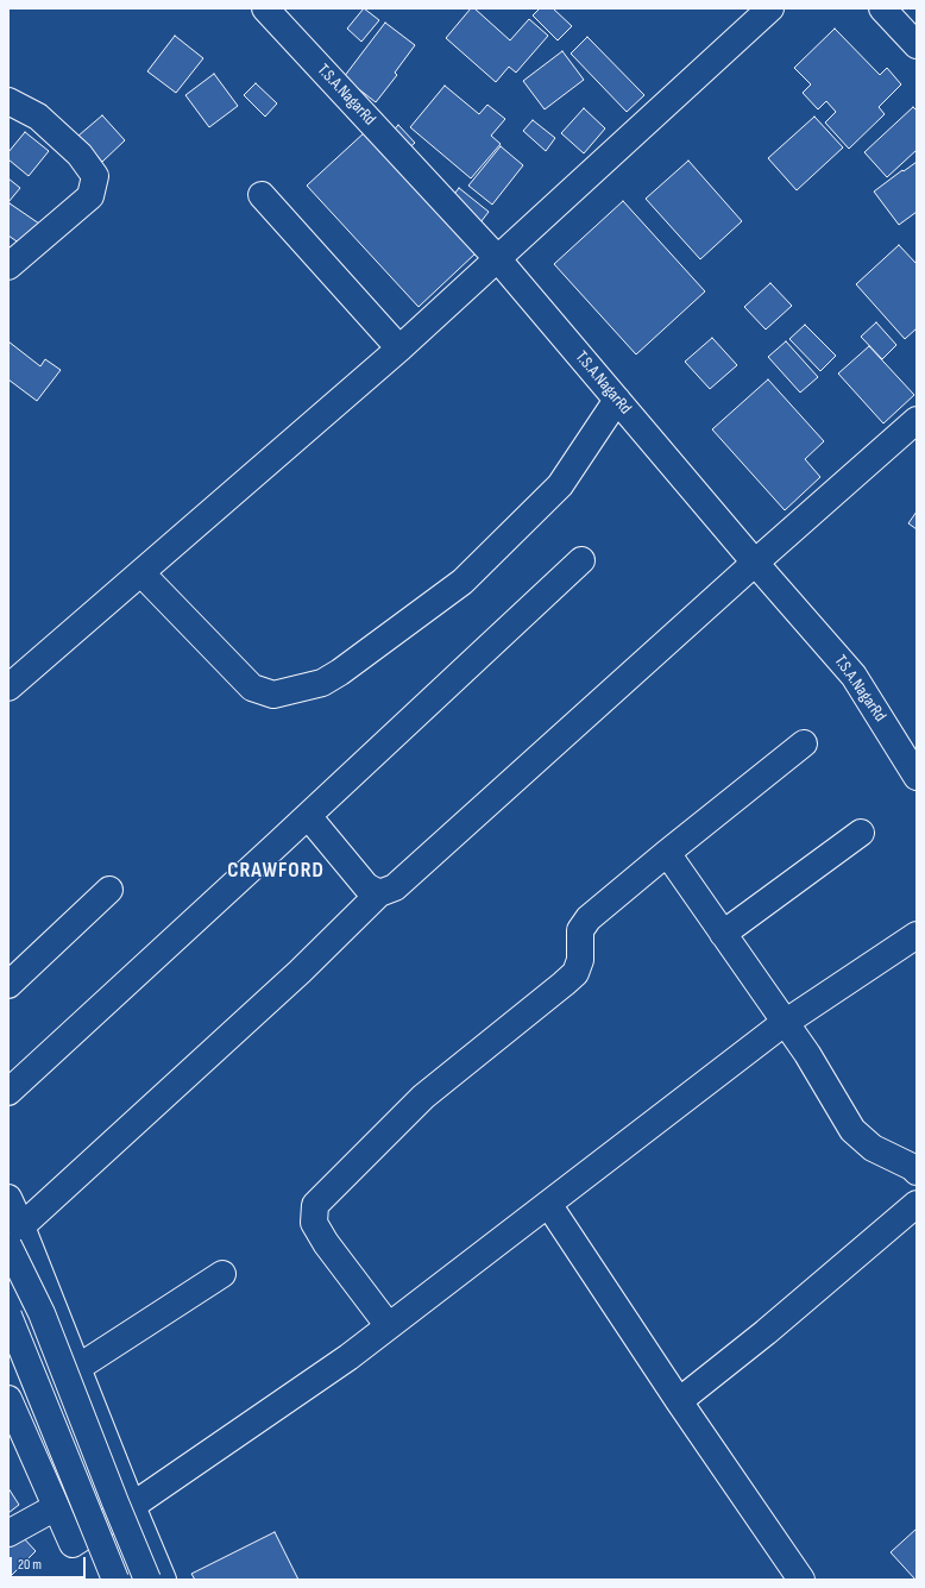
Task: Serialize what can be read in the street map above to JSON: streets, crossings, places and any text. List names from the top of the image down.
{
  "streets": {
    "street": ["T.S.A.NagarRd"]
  },
  "districts": ["CRAWFORD"],
  "scale_bar": "20 m"
}
